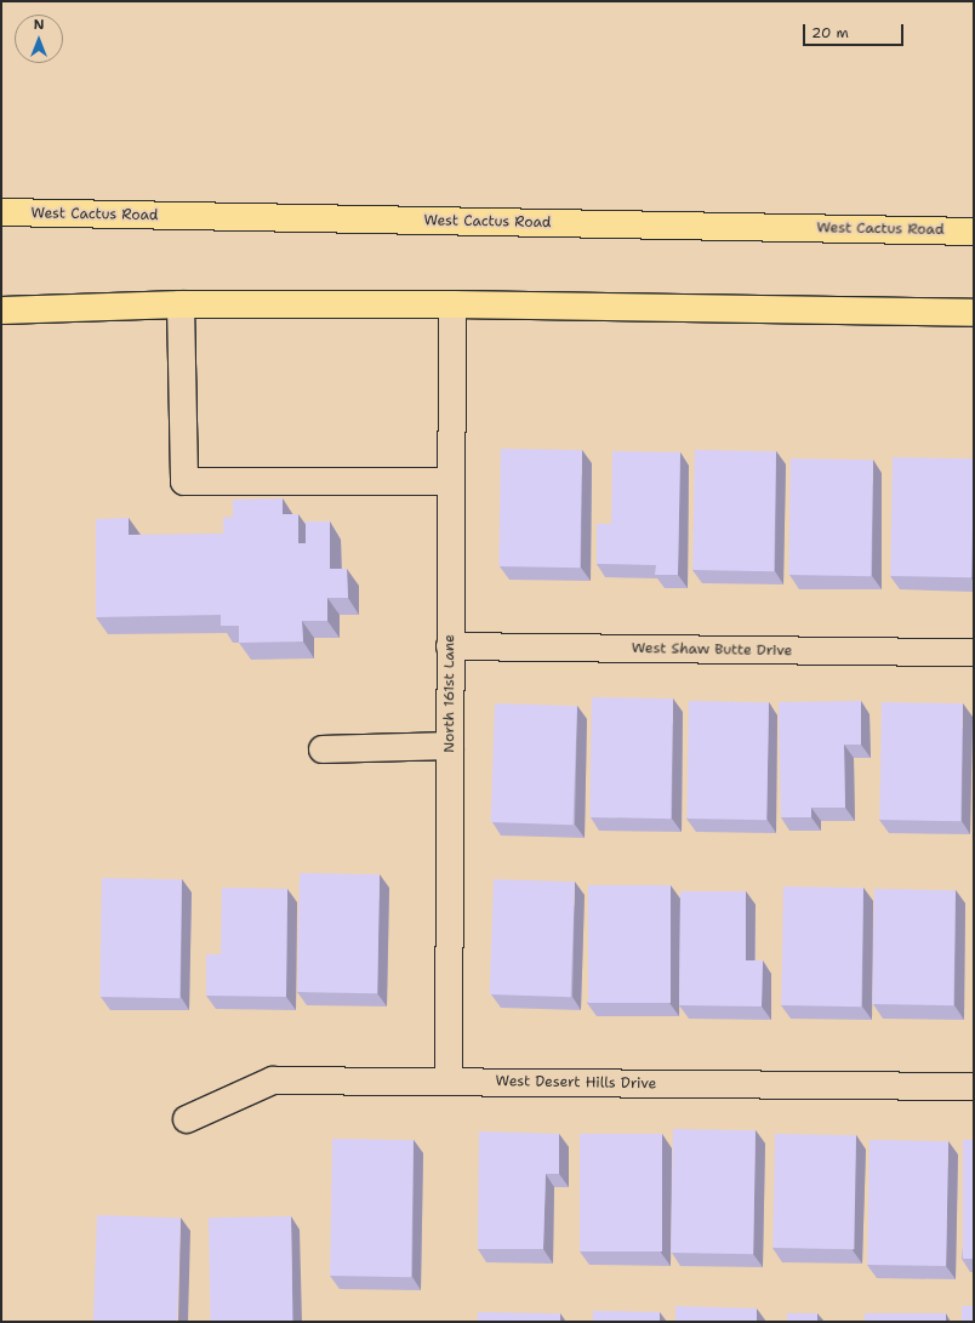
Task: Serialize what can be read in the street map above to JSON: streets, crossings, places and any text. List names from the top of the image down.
{
  "streets": {
    "main road": ["West Cactus Road"],
    "street": ["West Shaw Butte Drive", "North 161st Lane", "West Desert Hills Drive"]
  },
  "crossings": [
    ["West Shaw Butte Drive", "North 161st Lane"],
    ["North 161st Lane", "West Desert Hills Drive"]
  ],
  "scale_bar": "20 m",
  "north": "top"
}
